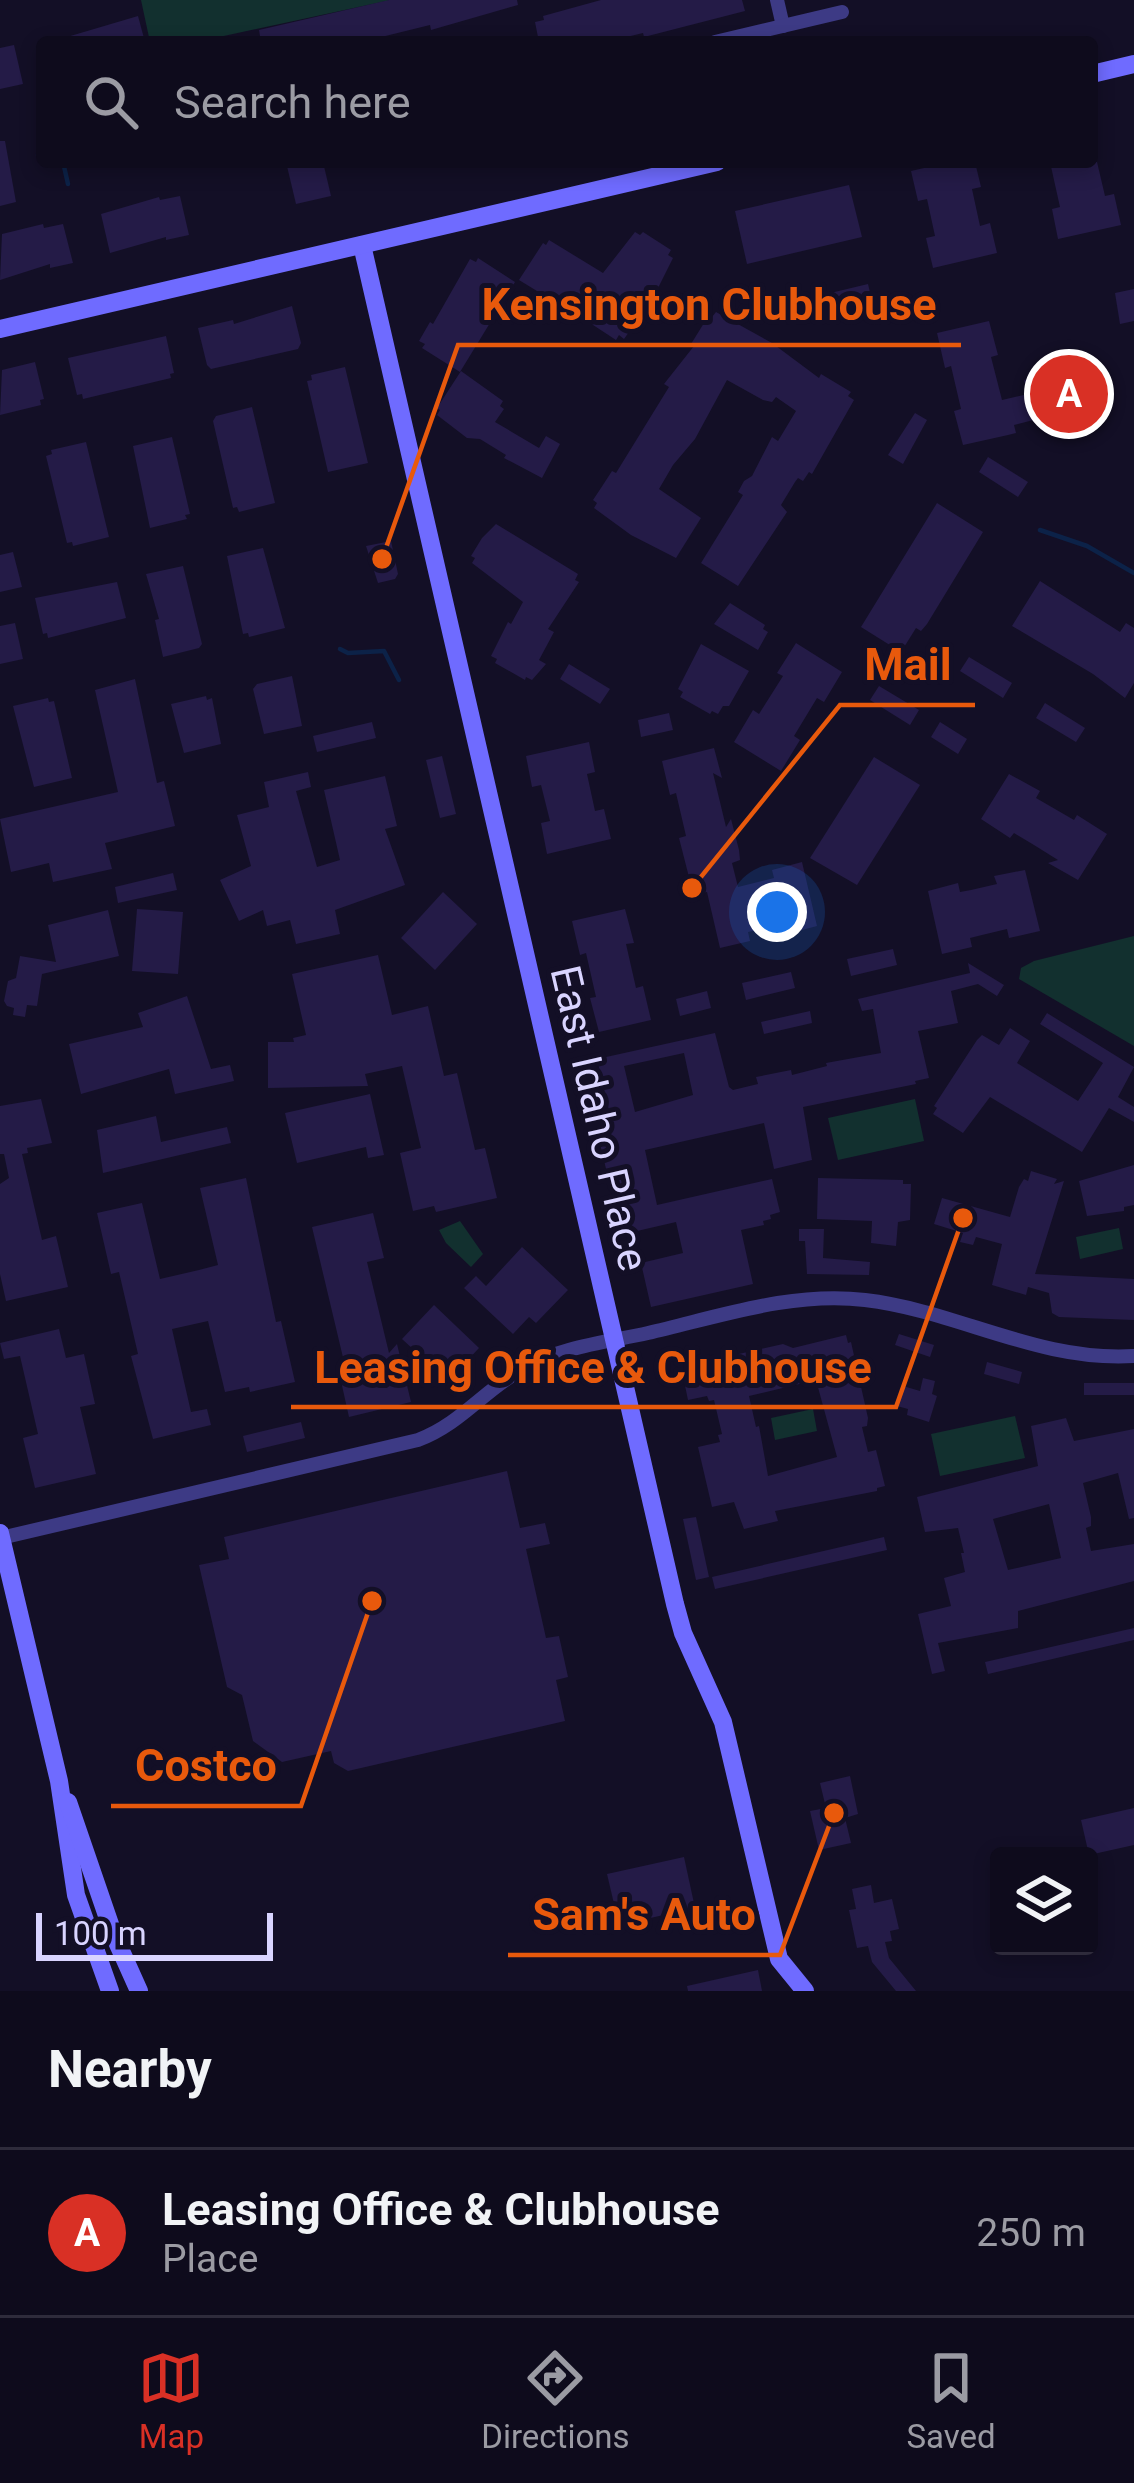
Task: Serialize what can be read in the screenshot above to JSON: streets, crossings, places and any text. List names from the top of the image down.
{
  "streets": {
    "street": ["East Idaho Place"]
  },
  "places": [
    "Kensington Clubhouse",
    "Mail",
    "Leasing Office & Clubhouse",
    "Costco",
    "Sam's Auto"
  ],
  "scale_bar": "100 m",
  "page": {
    "search": "Search here",
    "pins": "A",
    "scale": "100 m",
    "heading": "Nearby",
    "list": [
      {
        "mark": "A",
        "name": "Leasing Office & Clubhouse",
        "note": "Place",
        "value": "250 m"
      }
    ],
    "nav": ["Map", "Directions", "Saved"]
  }
}
